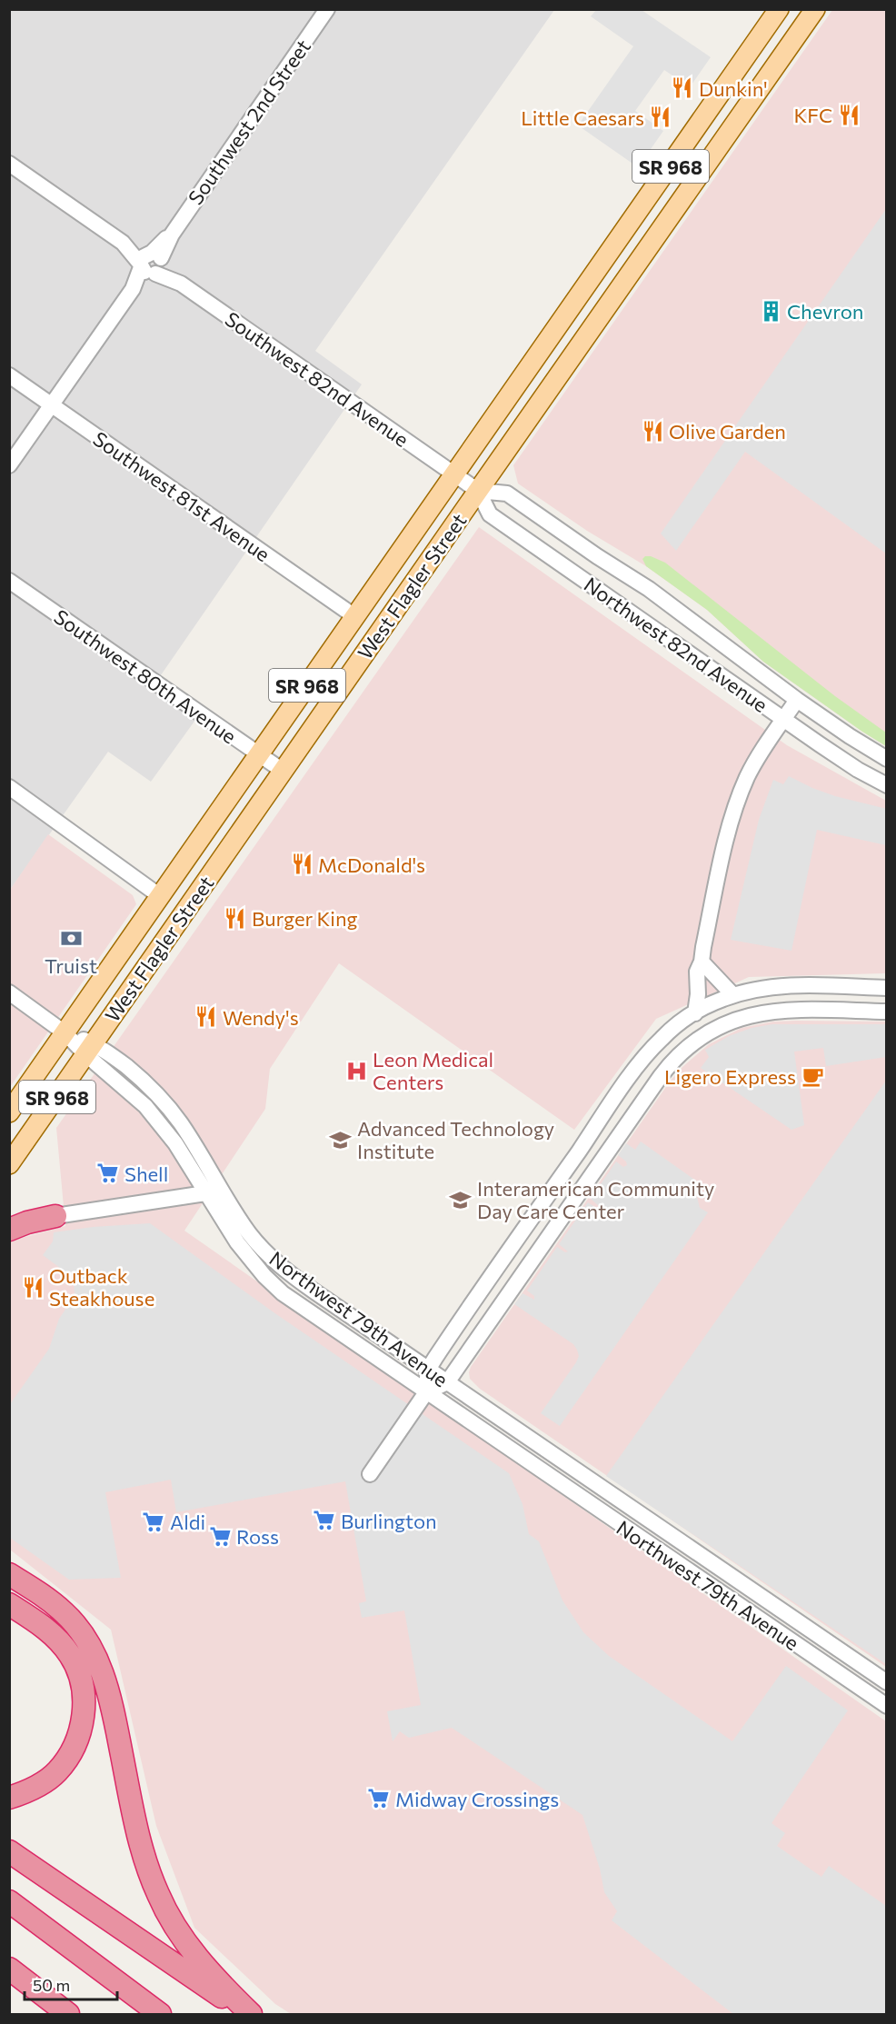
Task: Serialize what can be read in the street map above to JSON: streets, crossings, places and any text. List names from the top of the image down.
{
  "streets": {
    "main road": ["SR 968", "West Flagler Street"],
    "street": [
      "Southwest 2nd Street",
      "Southwest 82nd Avenue",
      "Southwest 81st Avenue",
      "Northwest 82nd Avenue",
      "Southwest 80th Avenue",
      "Northwest 79th Avenue"
    ]
  },
  "crossings": [
    ["Southwest 2nd Street", "Southwest 82nd Avenue"],
    ["Southwest 2nd Street", "Southwest 81st Avenue"],
    ["Southwest 82nd Avenue", "West Flagler Street"],
    ["Southwest 82nd Avenue", "Northwest 82nd Avenue"],
    ["Southwest 81st Avenue", "West Flagler Street"],
    ["West Flagler Street", "Northwest 82nd Avenue"],
    ["West Flagler Street", "Southwest 80th Avenue"],
    ["West Flagler Street", "Northwest 79th Avenue"]
  ],
  "places": {
    "restaurant": [
      "Dunkin'",
      "KFC",
      "Little Caesars",
      "Olive Garden",
      "McDonald's",
      "Burger King",
      "Wendy's",
      "Outback Steakhouse"
    ],
    "building": ["Chevron"],
    "bank": ["Truist"],
    "hospital": ["Leon Medical Centers"],
    "cafe": ["Ligero Express"],
    "school or university": ["Advanced Technology Institute", "Interamerican Community Day Care Center"],
    "supermarket": [
      "Shell",
      "Burlington",
      "Aldi",
      "Ross",
      "Midway Crossings"
    ]
  },
  "scale_bar": "50 m"
}
